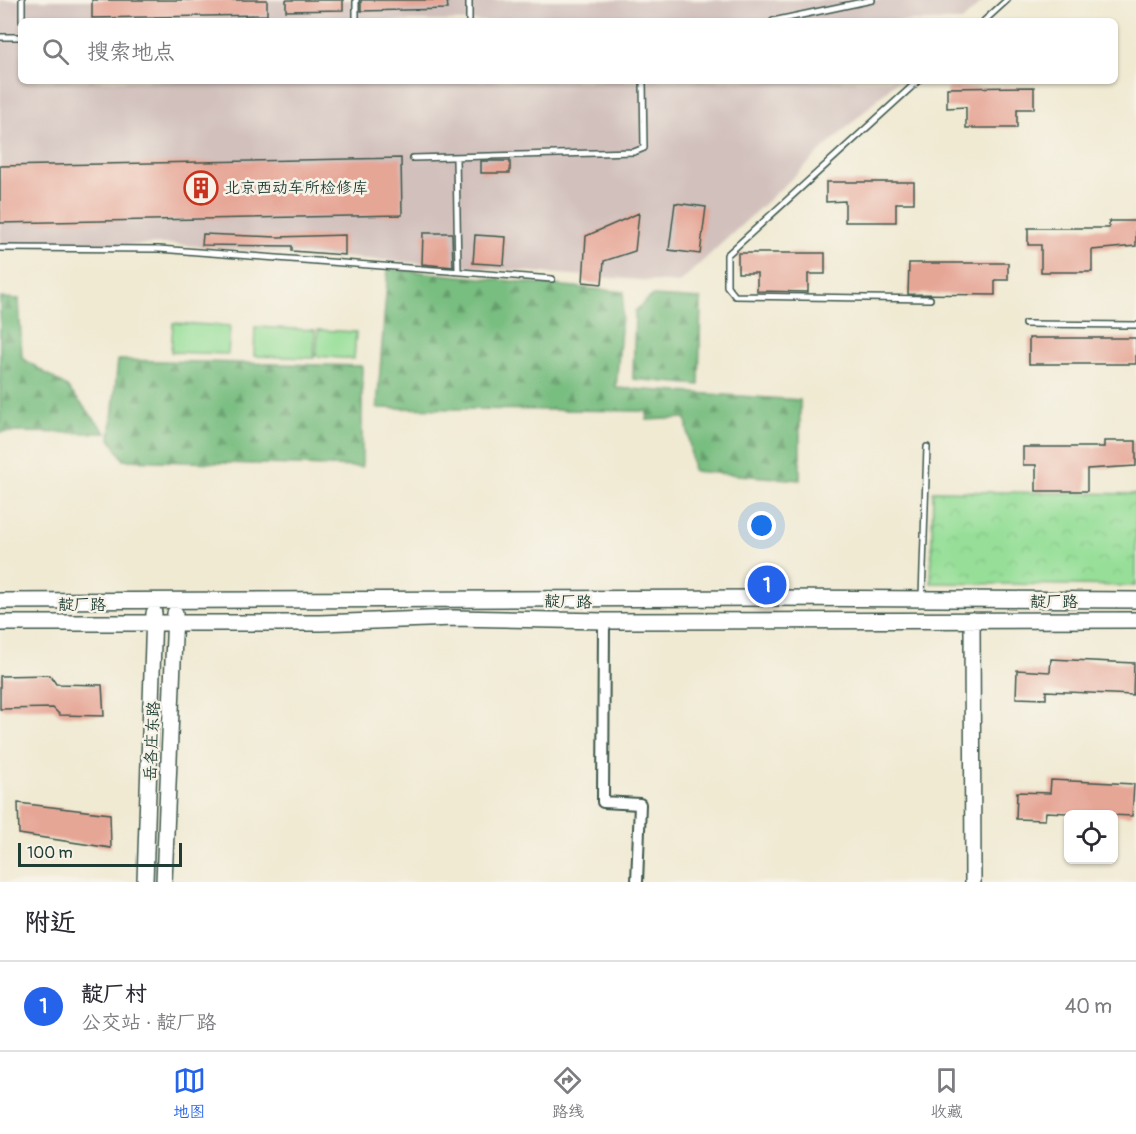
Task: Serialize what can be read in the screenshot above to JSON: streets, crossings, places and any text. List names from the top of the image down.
{
  "streets": {
    "main road": ["靛厂路", "岳各庄东路"]
  },
  "crossings": [
    ["靛厂路", "岳各庄东路"]
  ],
  "places": {
    "building": ["北京西动车所检修库"]
  },
  "scale_bar": "100 m",
  "page": {
    "search": "搜索地点",
    "pins": "1",
    "scale": "100 m",
    "heading": "附近",
    "list": [
      {
        "mark": "1",
        "name": "靛厂村",
        "note": "公交站 · 靛厂路",
        "value": "40 m"
      }
    ],
    "nav": ["地图", "路线", "收藏"]
  }
}
